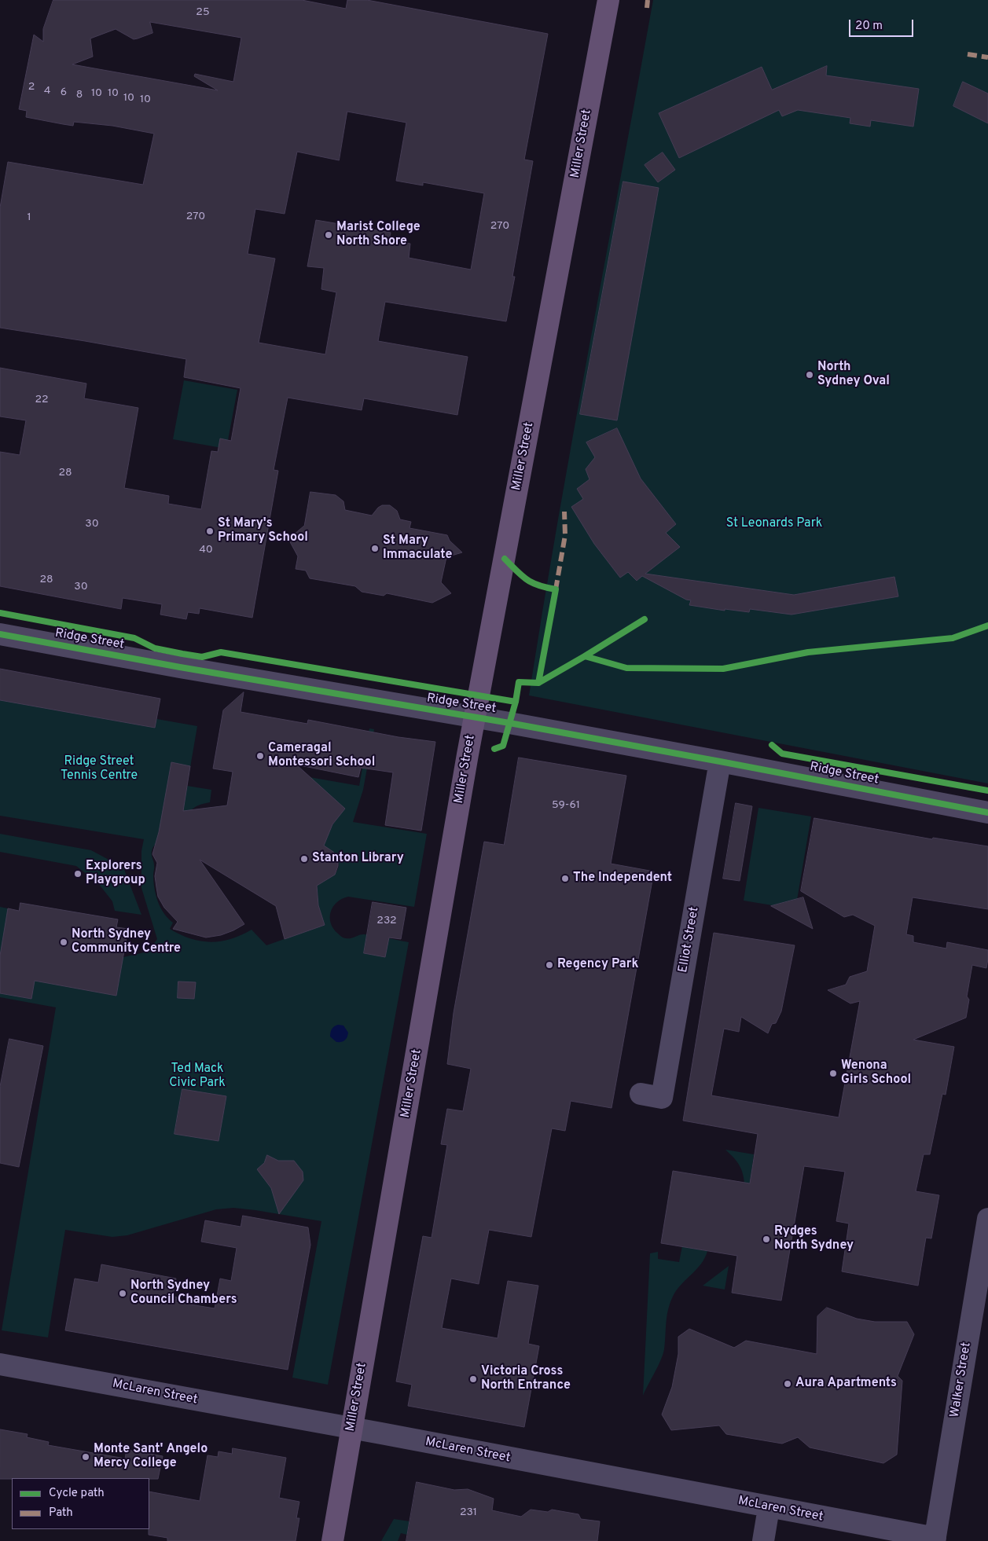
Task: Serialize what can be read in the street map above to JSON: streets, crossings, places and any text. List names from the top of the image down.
{
  "streets": {
    "main road": ["Miller Street"],
    "street": [
      "Ridge Street",
      "Elliot Street",
      "Walker Street",
      "McLaren Street"
    ]
  },
  "crossings": [
    ["Miller Street", "Ridge Street"],
    ["Miller Street", "McLaren Street"],
    ["Ridge Street", "Elliot Street"],
    ["Walker Street", "McLaren Street"]
  ],
  "parks": ["St Leonards Park", "Ridge Street Tennis Centre", "Ted Mack Civic Park"],
  "places": [
    "Marist College North Shore",
    "North Sydney Oval",
    "St Mary's Primary School",
    "St Mary Immaculate",
    "Cameragal Montessori School",
    "Stanton Library",
    "Explorers Playgroup",
    "The Independent",
    "North Sydney Community Centre",
    "Regency Park",
    "Wenona Girls School",
    "Rydges North Sydney",
    "North Sydney Council Chambers",
    "Victoria Cross North Entrance",
    "Aura Apartments",
    "Monte Sant' Angelo Mercy College"
  ],
  "house_numbers": [
    "25",
    "2",
    "4",
    "6",
    "10",
    "10",
    "8",
    "10",
    "10",
    "270",
    "1",
    "270",
    "22",
    "28",
    "30",
    "40",
    "28",
    "30",
    "59-61",
    "232",
    "231"
  ],
  "legend": ["Cycle path", "Path"],
  "scale_bar": "20 m"
}
